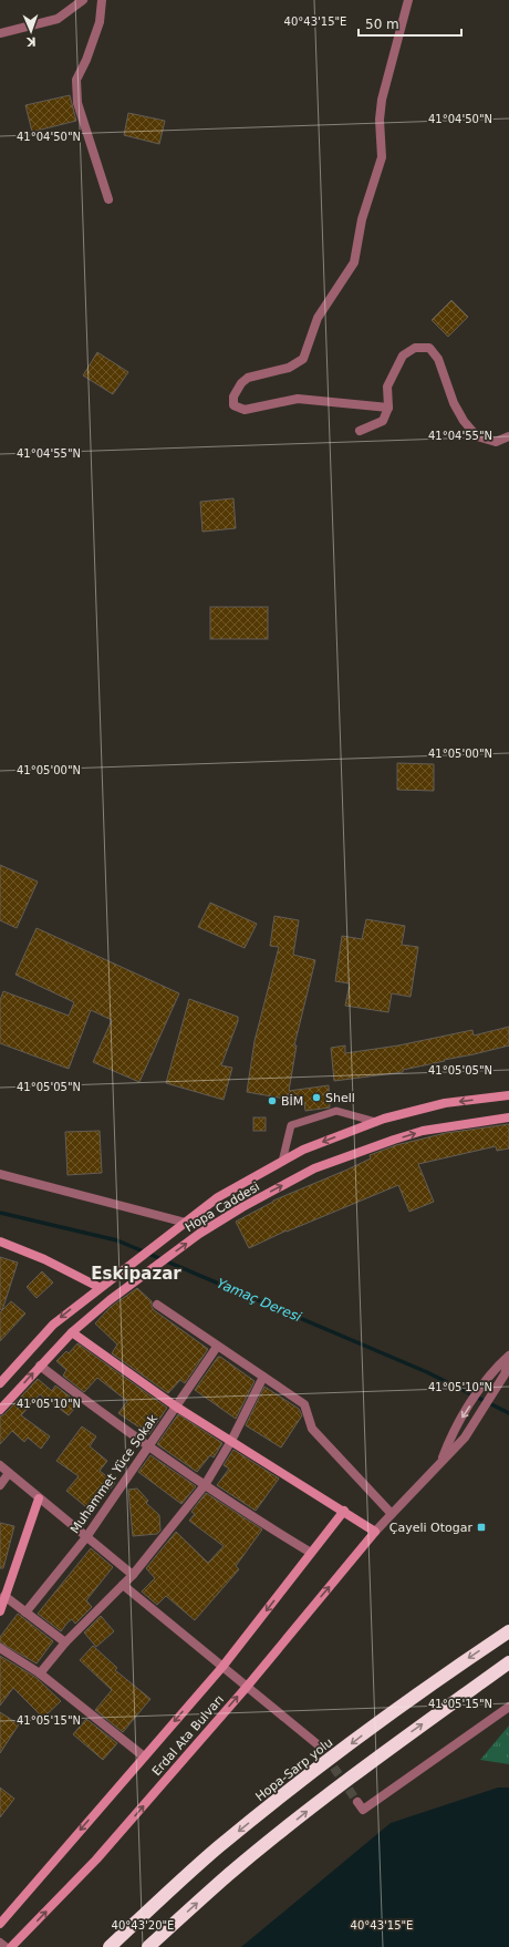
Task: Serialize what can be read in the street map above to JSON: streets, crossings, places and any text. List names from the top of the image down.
{
  "streets": {
    "highway": ["Hopa-Sarp yolu"],
    "street": ["Hopa Caddesi", "Muhammet Yüce Sokak", "Erdal Ata Bulvarı"]
  },
  "districts": ["Eskipazar"],
  "water": ["Yamaç Deresi"],
  "places": {
    "other": ["Shell", "BİM"],
    "transit": ["Çayeli Otogar"]
  },
  "scale_bar": "50 m",
  "north": "bottom",
  "coordinates": [
    "40°43'15\"E",
    "41°04'50\"N",
    "41°04'55\"N",
    "41°05'00\"N",
    "41°05'05\"N",
    "41°05'10\"N",
    "41°05'15\"N",
    "40°43'20\"E"
  ]
}
